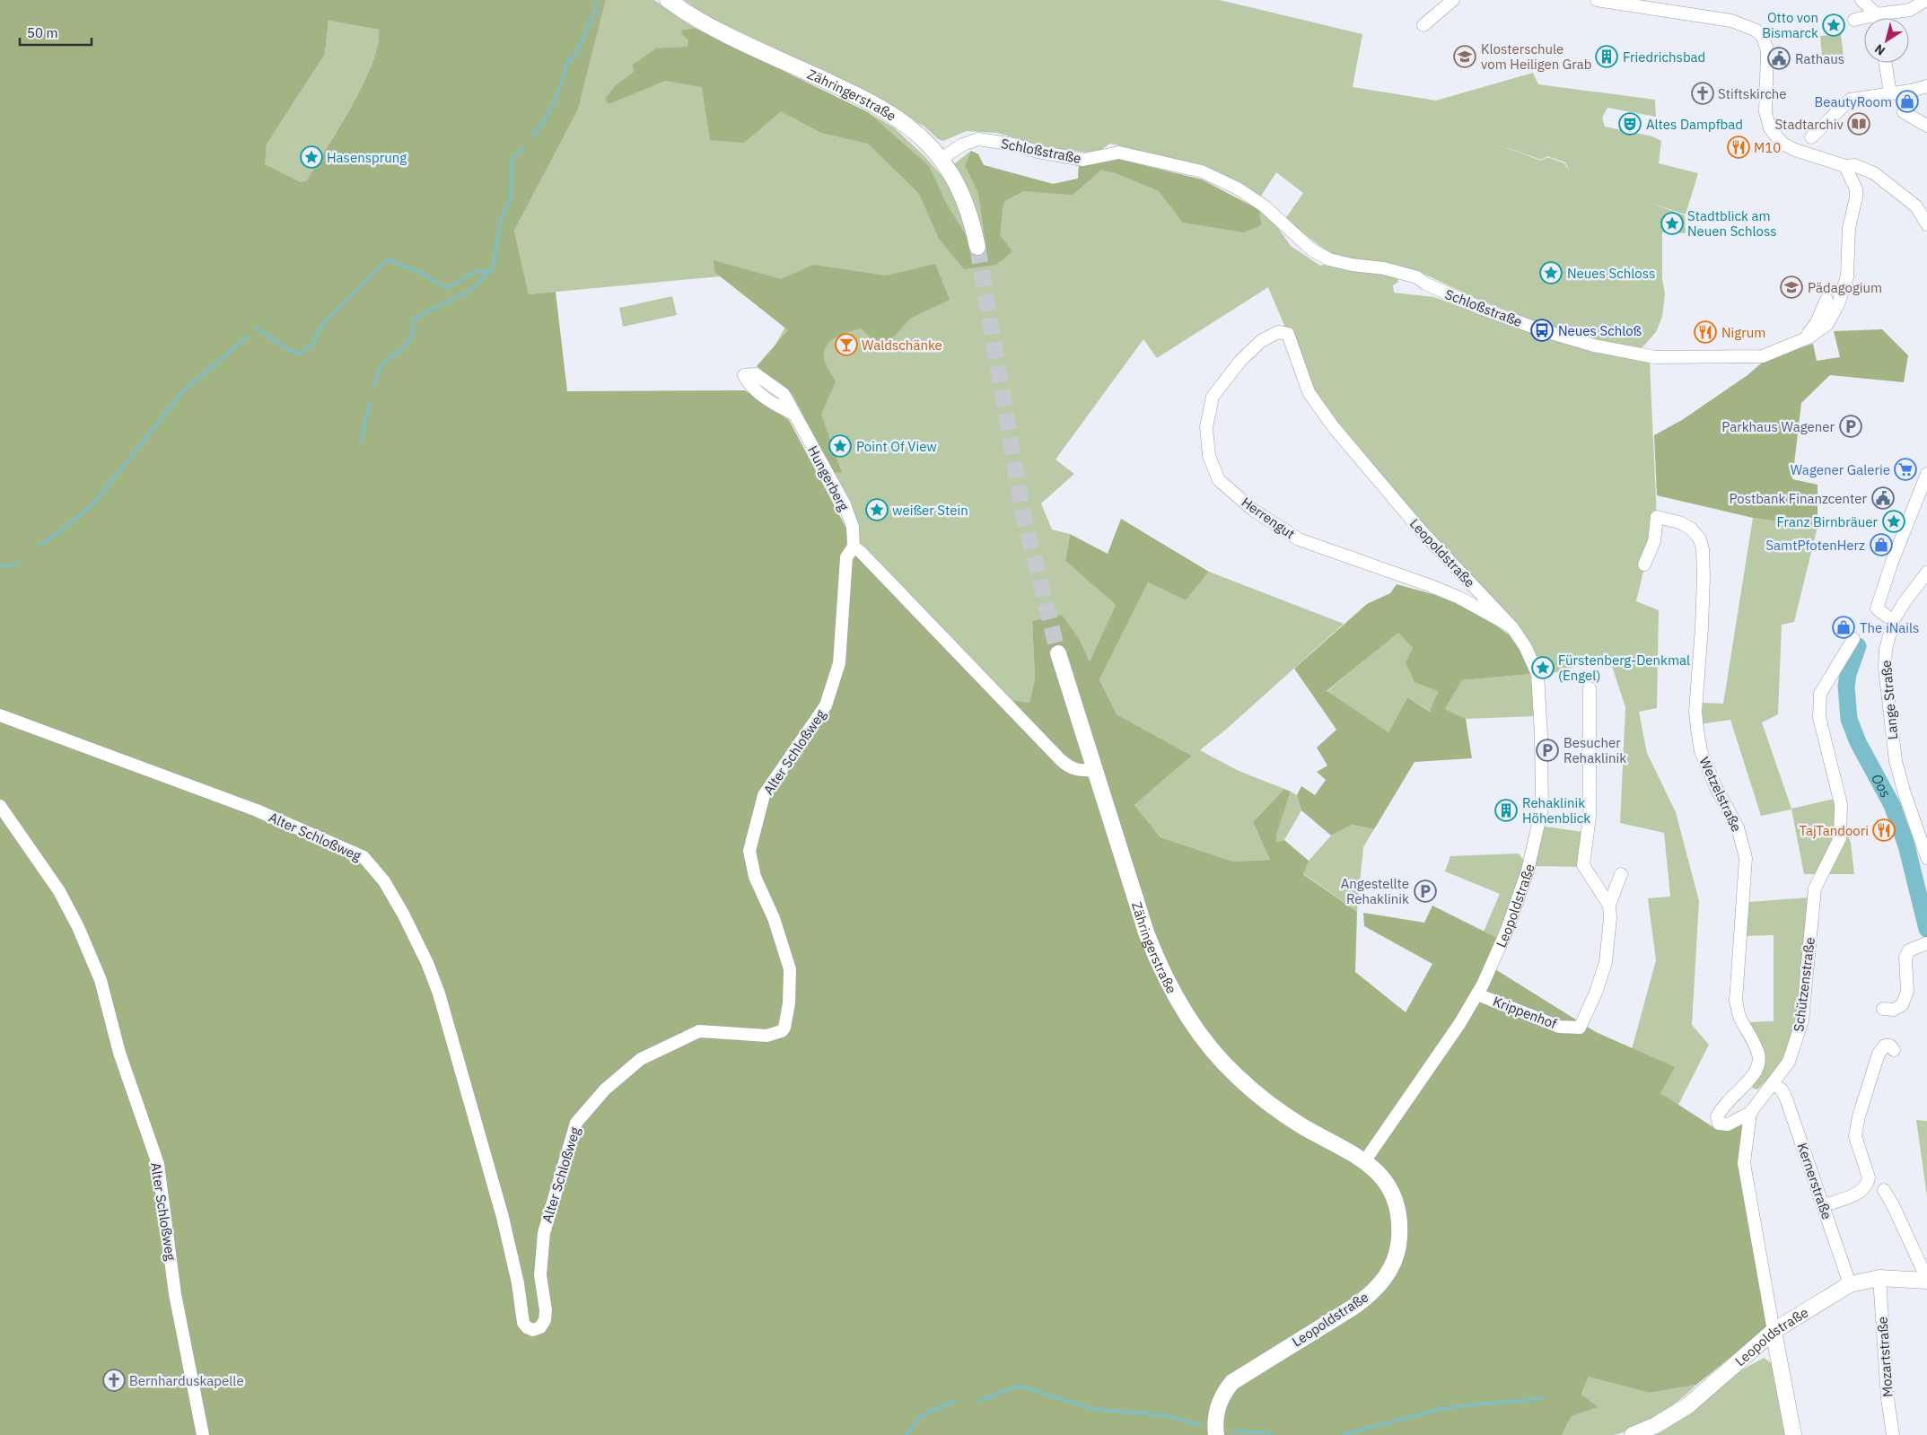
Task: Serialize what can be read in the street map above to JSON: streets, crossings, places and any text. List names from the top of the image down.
{
  "streets": {
    "main road": ["Zähringerstraße", "Leopoldstraße"],
    "street": [
      "Schloßstraße",
      "Hungerberg",
      "Herrengut",
      "Lange Straße",
      "Alter Schloßweg",
      "Wetzelstraße",
      "Schützenstraße",
      "Krippenhof",
      "Kernerstraße",
      "Mozartstraße"
    ]
  },
  "crossings": [
    ["Zähringerstraße", "Schloßstraße"],
    ["Zähringerstraße", "Leopoldstraße"],
    ["Hungerberg", "Alter Schloßweg"],
    ["Herrengut", "Leopoldstraße"],
    ["Leopoldstraße", "Krippenhof"],
    ["Leopoldstraße", "Kernerstraße"],
    ["Leopoldstraße", "Mozartstraße"],
    ["Wetzelstraße", "Schützenstraße"],
    ["Schützenstraße", "Kernerstraße"]
  ],
  "water": ["Oos"],
  "places": {
    "place": [
      "Otto von Bismarck",
      "Hasensprung",
      "Stadtblick am Neuen Schloss",
      "Neues Schloss",
      "Point Of View",
      "weißer Stein",
      "Franz Birnbräuer",
      "Fürstenberg-Denkmal (Engel)"
    ],
    "school or university": ["Klosterschule vom Heiligen Grab", "Pädagogium"],
    "building": ["Friedrichsbad", "Rehaklinik Höhenblick"],
    "public building": ["Rathaus", "Postbank Finanzcenter"],
    "church": ["Stiftskirche", "Bernharduskapelle"],
    "shop": ["BeautyRoom", "SamtPfotenHerz", "The iNails"],
    "theatre": ["Altes Dampfbad"],
    "library": ["Stadtarchiv"],
    "restaurant": ["M10", "Nigrum", "TajTandoori"],
    "bus stop": ["Neues Schloß"],
    "bar": ["Waldschänke"],
    "parking": ["Parkhaus Wagener", "Besucher Rehaklinik", "Angestellte Rehaklinik"],
    "supermarket": ["Wagener Galerie"]
  },
  "scale_bar": "50 m",
  "north": "bottom left"
}
